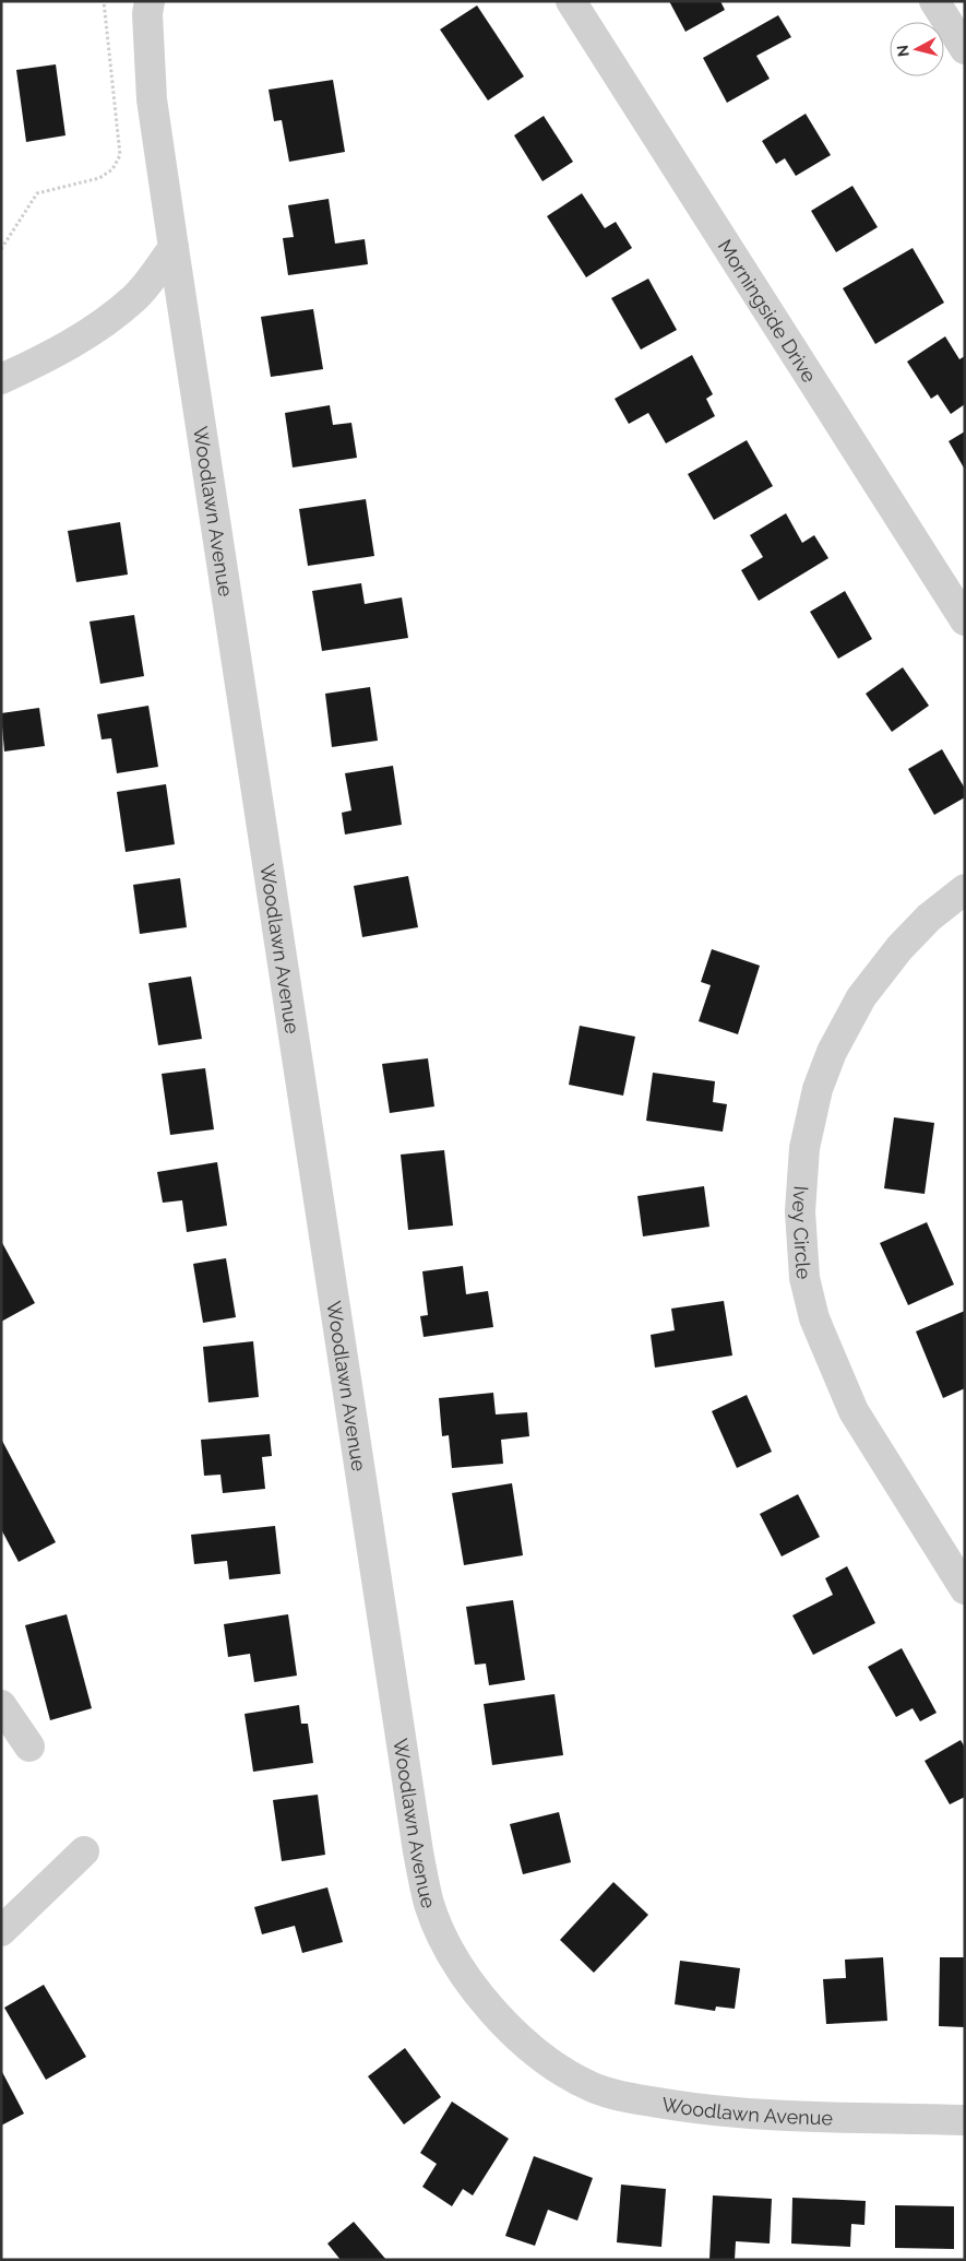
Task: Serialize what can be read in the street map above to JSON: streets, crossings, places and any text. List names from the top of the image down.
{
  "streets": {
    "street": ["Morningside Drive", "Woodlawn Avenue", "Ivey Circle"]
  },
  "north": "left"
}
